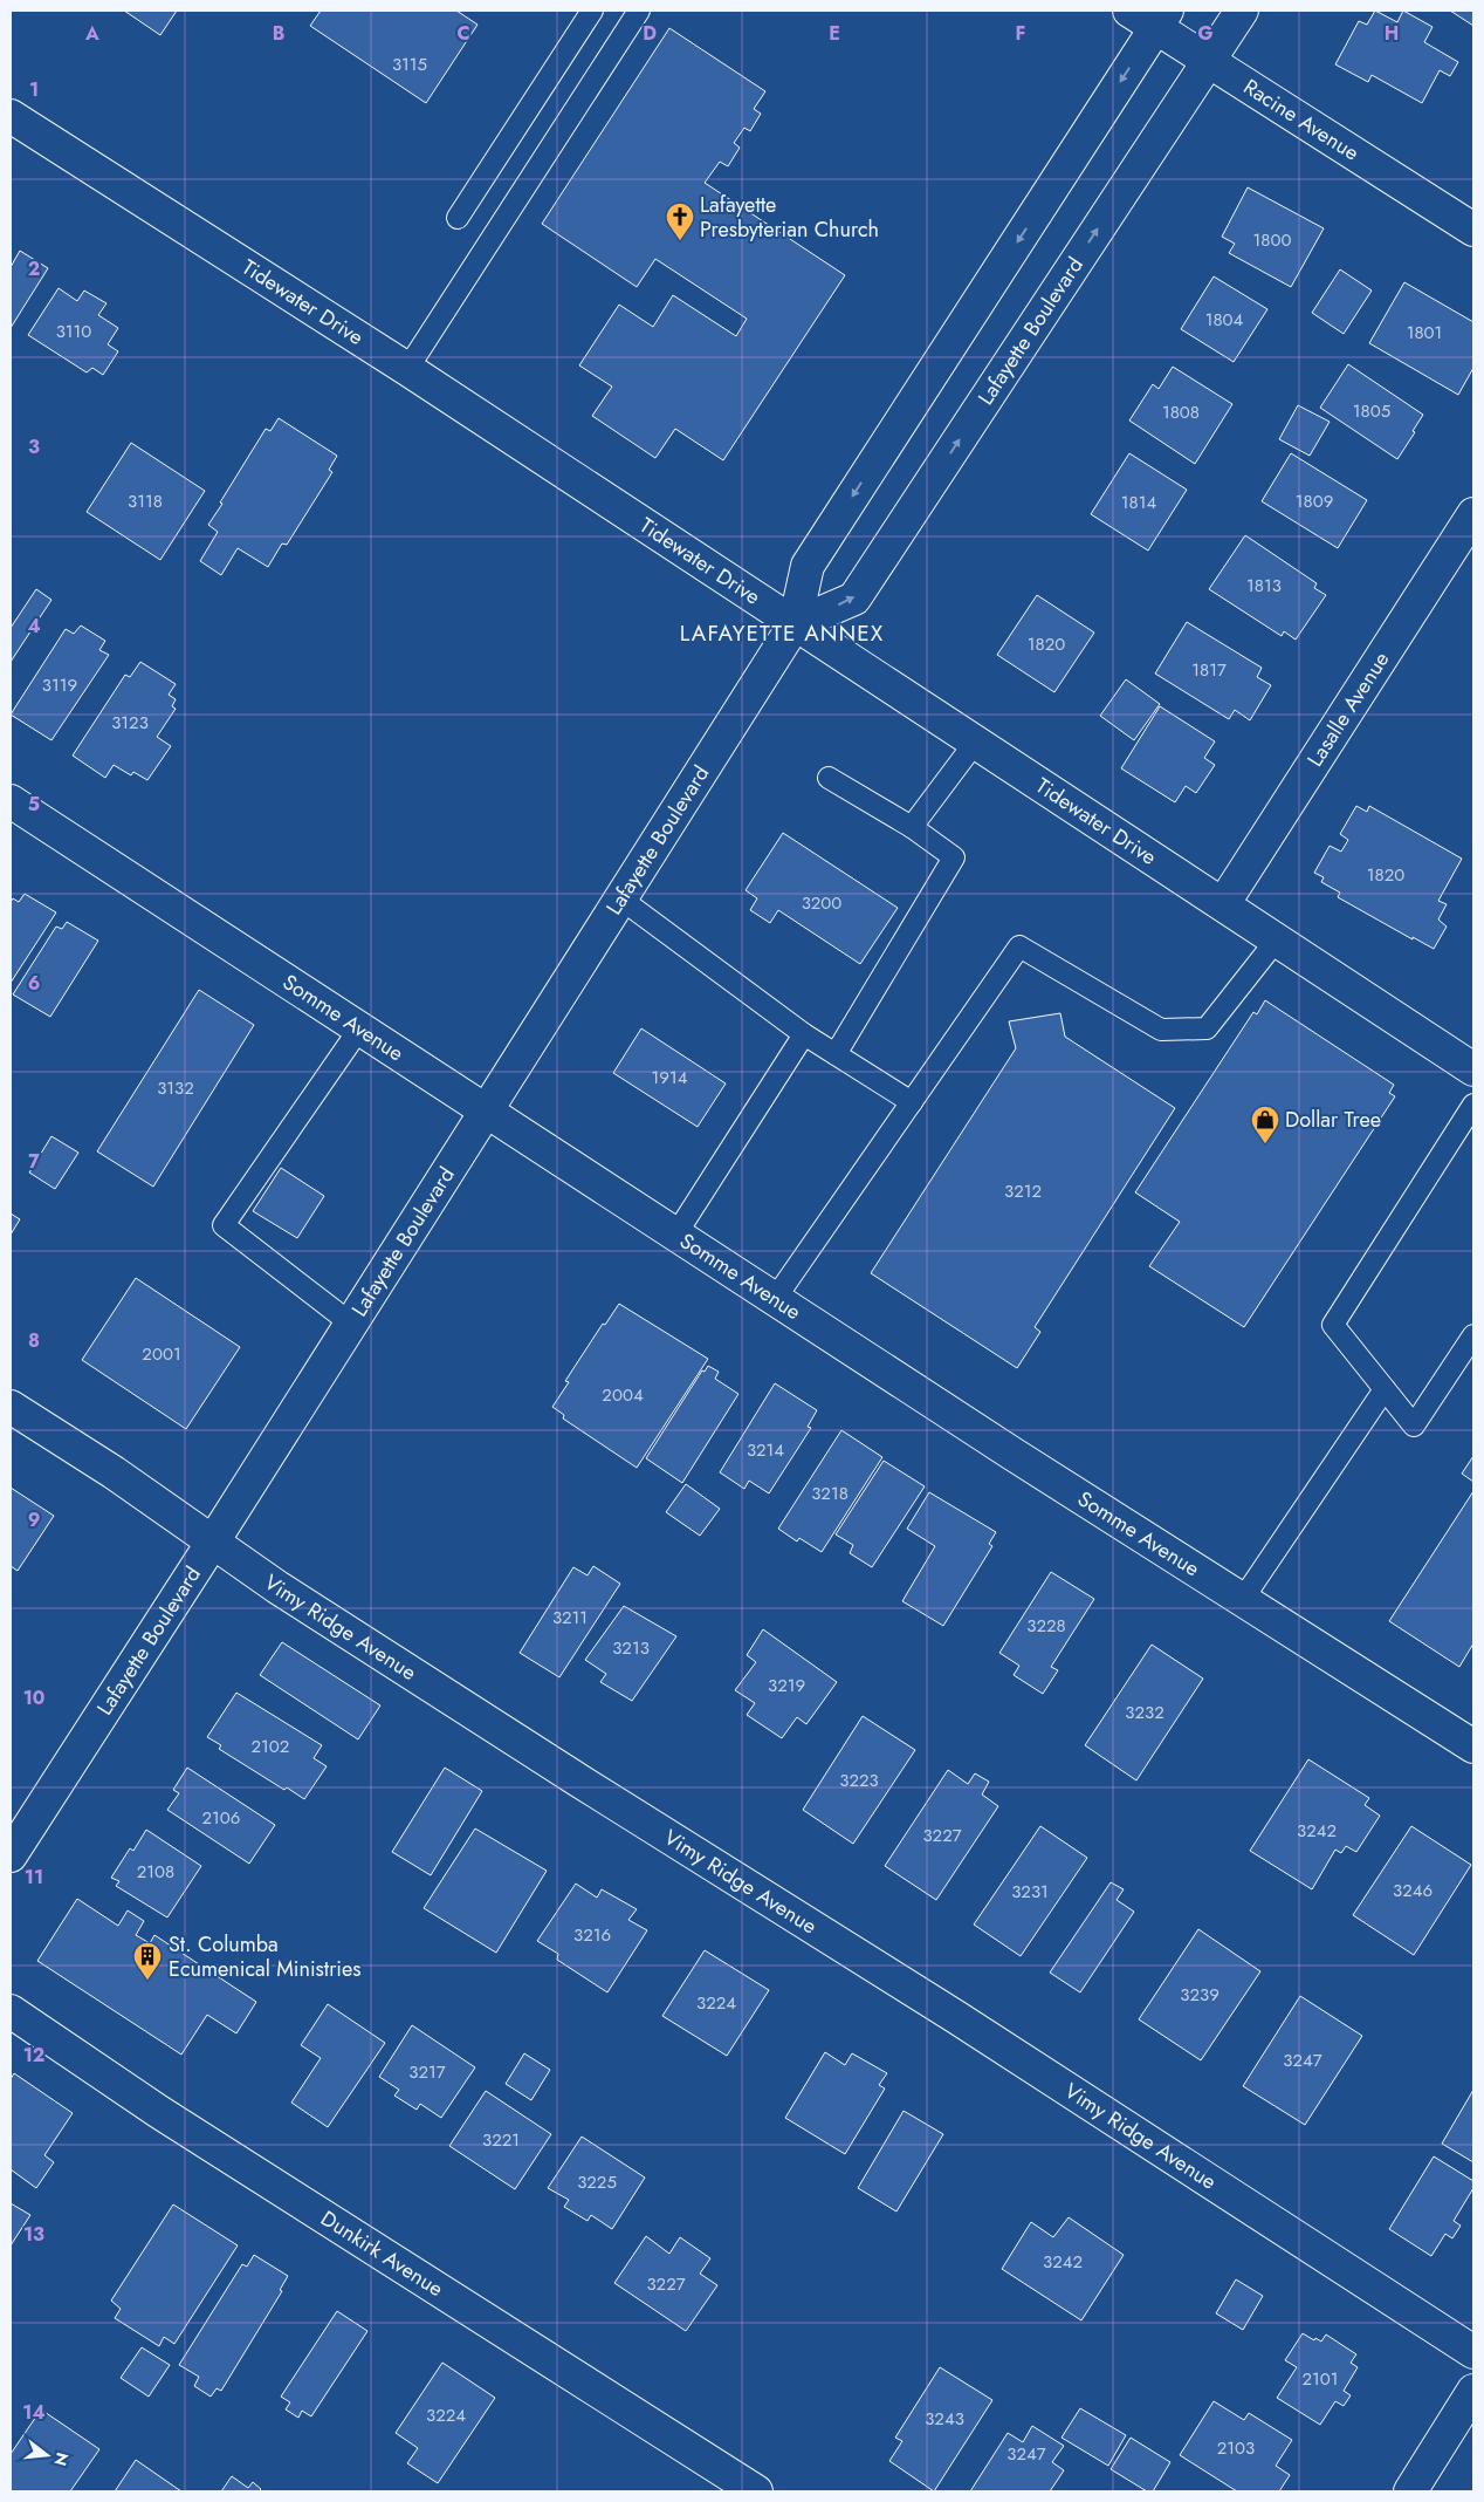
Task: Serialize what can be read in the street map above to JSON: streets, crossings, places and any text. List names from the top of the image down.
{
  "streets": {
    "main road": [
      "Racine Avenue",
      "Tidewater Drive",
      "Lafayette Boulevard",
      "Lasalle Avenue",
      "Somme Avenue",
      "Vimy Ridge Avenue",
      "Dunkirk Avenue"
    ]
  },
  "crossings": [
    ["Racine Avenue", "Lafayette Boulevard"],
    ["Tidewater Drive", "Lafayette Boulevard"],
    ["Tidewater Drive", "Lasalle Avenue"],
    ["Lafayette Boulevard", "Somme Avenue"],
    ["Lafayette Boulevard", "Vimy Ridge Avenue"]
  ],
  "districts": ["LAFAYETTE ANNEX"],
  "places": {
    "church": ["Lafayette Presbyterian Church"],
    "shop": ["Dollar Tree"],
    "building": ["St. Columba Ecumenical Ministries"]
  },
  "house_numbers": [
    "3115",
    "1800",
    "1804",
    "3110",
    "1801",
    "1805",
    "1808",
    "3118",
    "1809",
    "1814",
    "1813",
    "1820",
    "1817",
    "3119",
    "3123",
    "1820",
    "3200",
    "1914",
    "3132",
    "3212",
    "2001",
    "2004",
    "3214",
    "3218",
    "3211",
    "3228",
    "3213",
    "3219",
    "3232",
    "2102",
    "3223",
    "2106",
    "3242",
    "3227",
    "2108",
    "3246",
    "3231",
    "3216",
    "3239",
    "3224",
    "3247",
    "3217",
    "3221",
    "3225",
    "3242",
    "3227",
    "2101",
    "3224",
    "3243",
    "2103",
    "3247"
  ],
  "north": "right",
  "grid": {
    "columns": [
      "A",
      "B",
      "C",
      "D",
      "E",
      "F",
      "G",
      "H"
    ],
    "rows": [
      "1",
      "2",
      "3",
      "4",
      "5",
      "6",
      "7",
      "8",
      "9",
      "10",
      "11",
      "12",
      "13",
      "14"
    ]
  }
}
